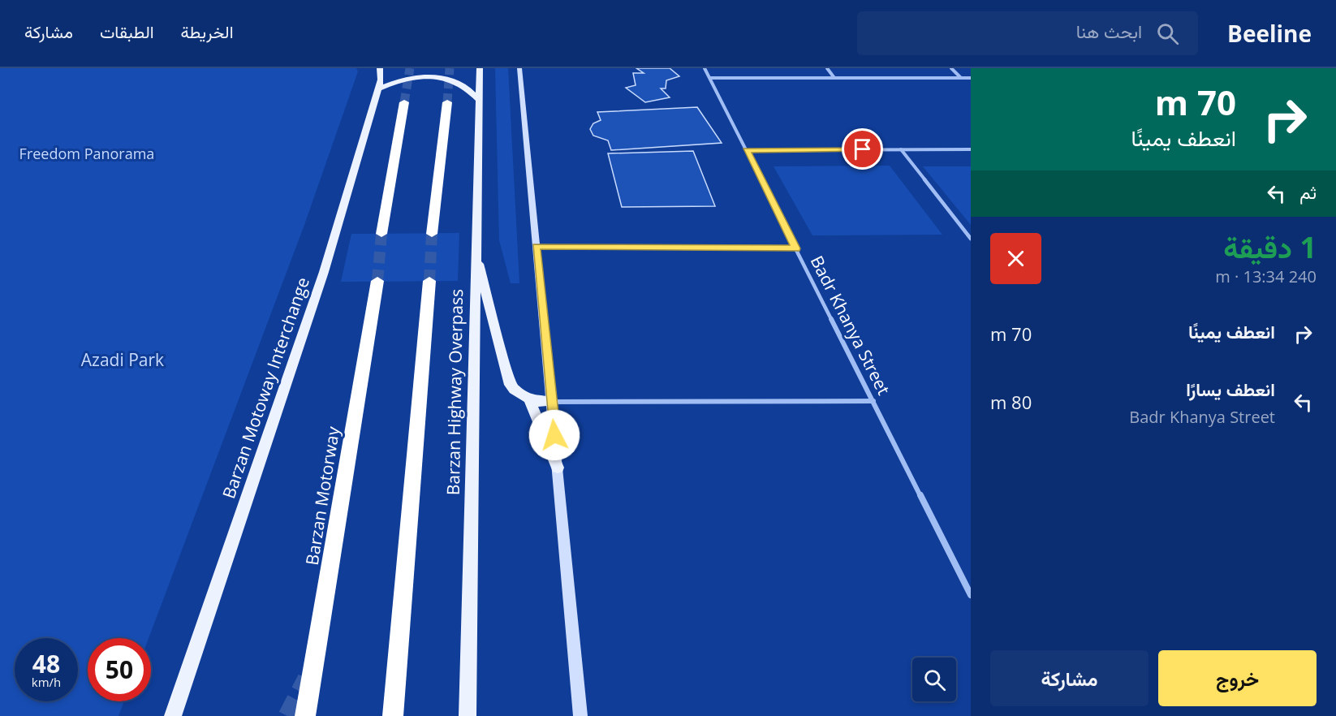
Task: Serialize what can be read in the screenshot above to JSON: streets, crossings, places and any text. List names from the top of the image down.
{
  "streets": {
    "highway": ["Barzan Motorway"],
    "main road": ["Barzan Motoway Interchange", "Barzan Highway Overpass"],
    "street": ["Badr Khanya Street"]
  },
  "parks": ["Freedom Panorama", "Azadi Park"],
  "page": {
    "header": "Beeline",
    "search": "ابحث هنا",
    "nav": ["الخريطة", "الطبقات", "مشاركة"],
    "turn": ["70 m", "انعطف يمينًا"],
    "then": "ثم",
    "heading": ["1 دقيقة", "240 m · 13:34"],
    "list": [
      {
        "name": "انعطف يمينًا",
        "value": "70 m"
      },
      {
        "name": "انعطف يسارًا",
        "note": "Badr Khanya Street",
        "value": "80 m"
      }
    ],
    "speed": "48 km/h",
    "limit": "50",
    "buttons": ["خروج", "مشاركة"]
  }
}
